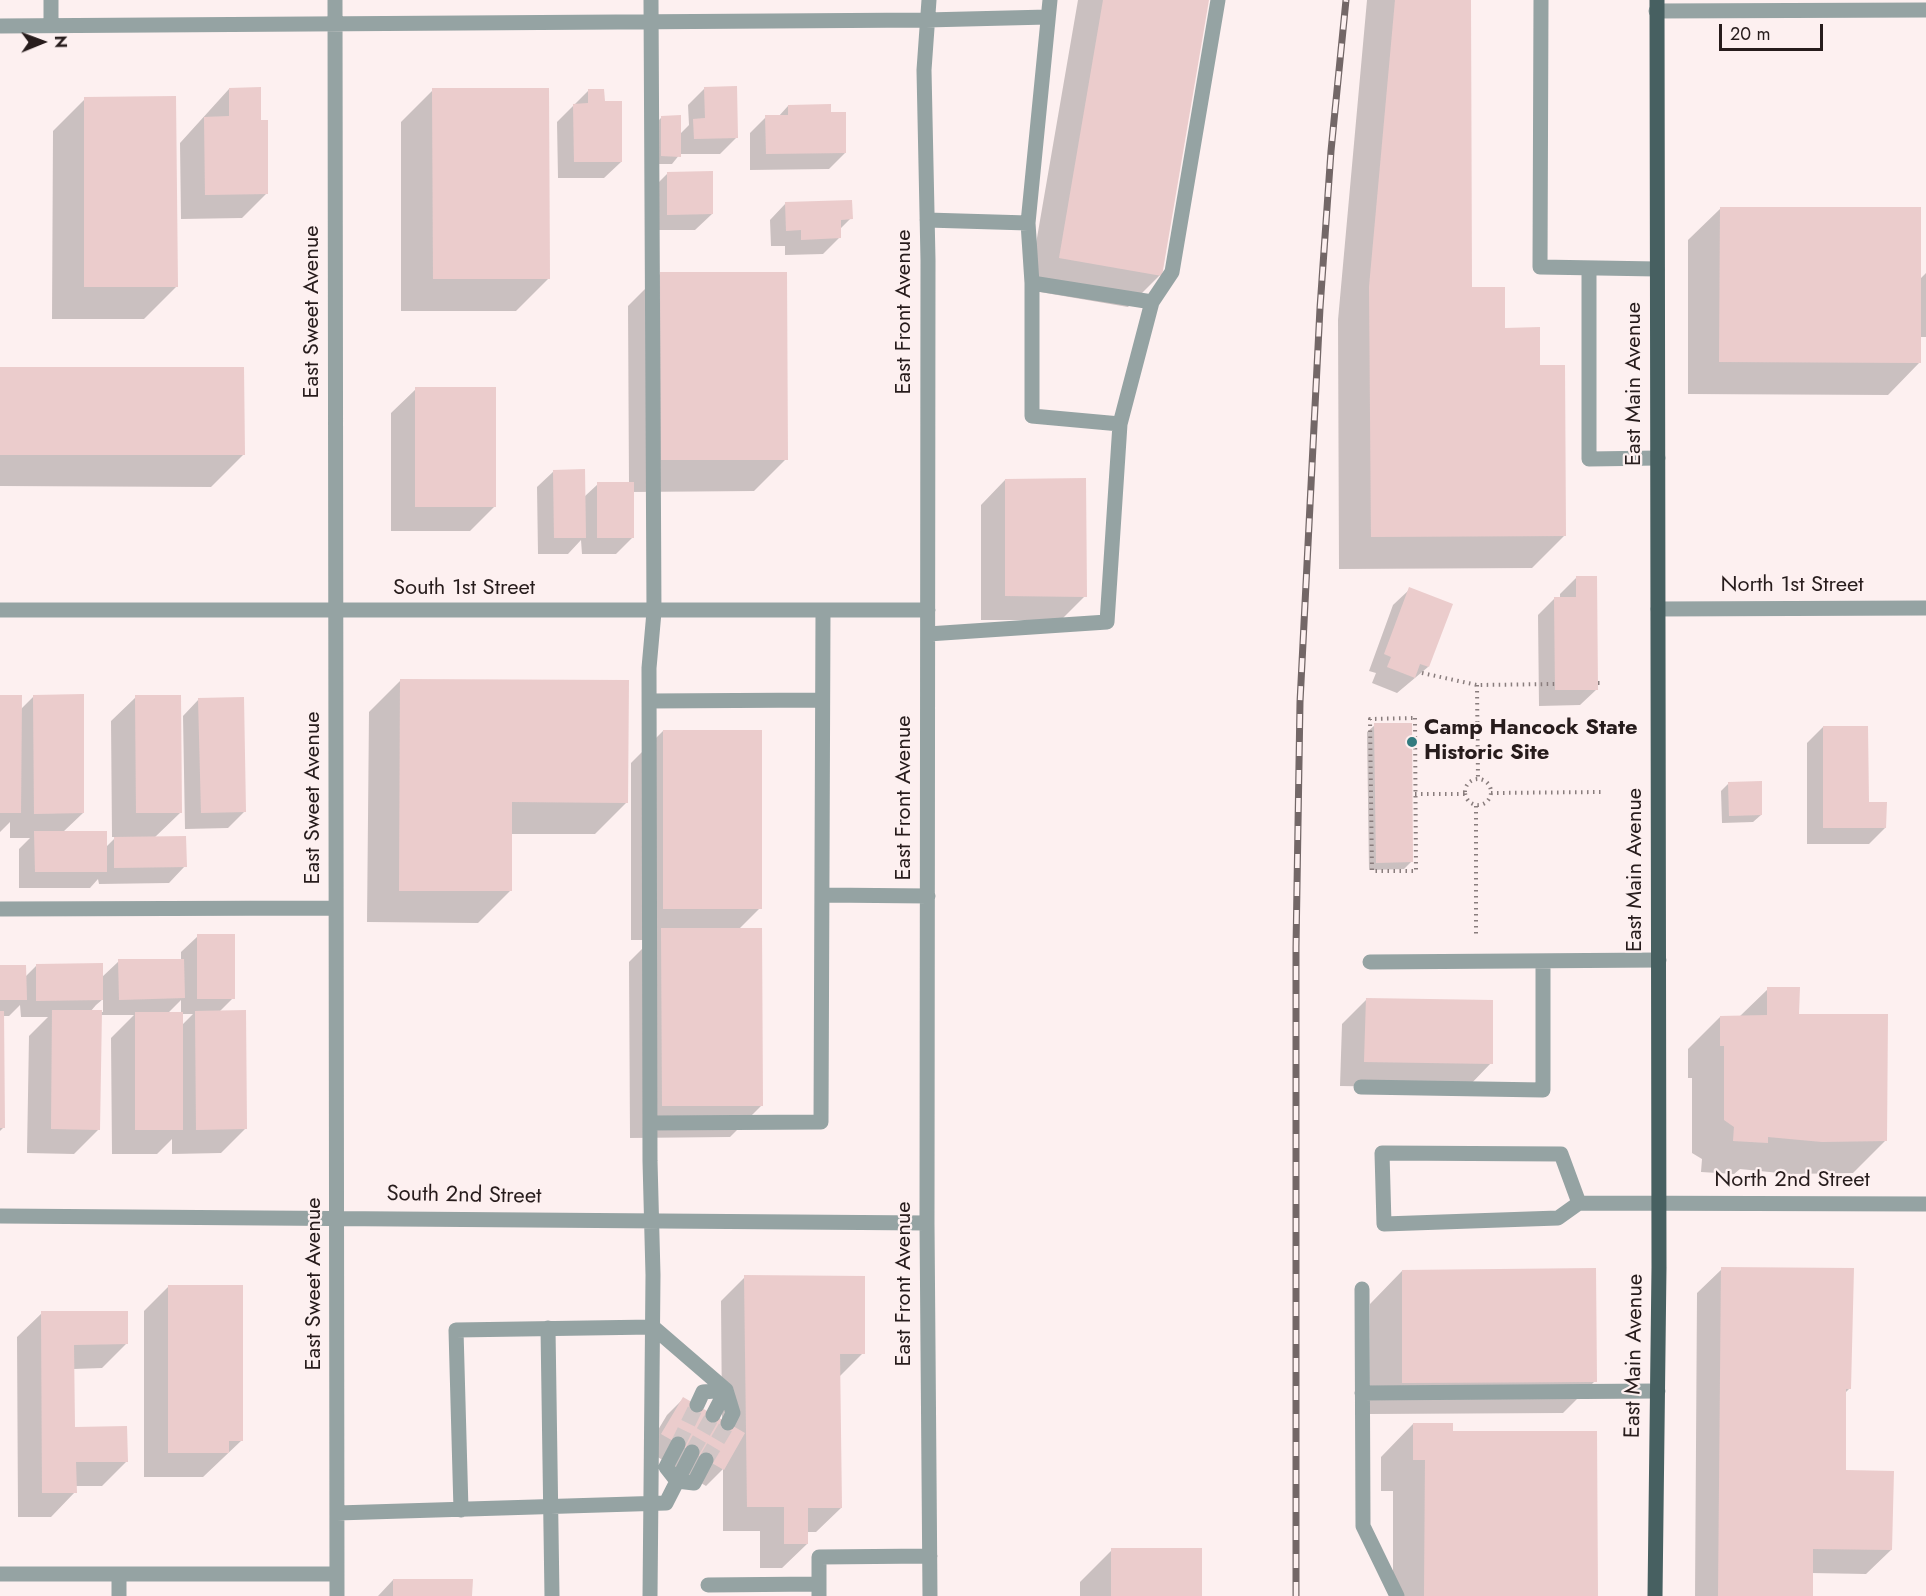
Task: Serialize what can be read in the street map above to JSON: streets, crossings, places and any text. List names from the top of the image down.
{
  "streets": {
    "main road": ["East Main Avenue"],
    "street": [
      "East Sweet Avenue",
      "East Front Avenue",
      "North 1st Street",
      "South 1st Street",
      "North 2nd Street",
      "South 2nd Street"
    ]
  },
  "crossings": [
    ["East Sweet Avenue", "South 1st Street"],
    ["East Sweet Avenue", "South 2nd Street"],
    ["East Front Avenue", "South 1st Street"],
    ["East Front Avenue", "South 2nd Street"],
    ["East Main Avenue", "North 1st Street"],
    ["East Main Avenue", "North 2nd Street"]
  ],
  "places": ["Camp Hancock State Historic Site"],
  "scale_bar": "20 m",
  "north": "right"
}
